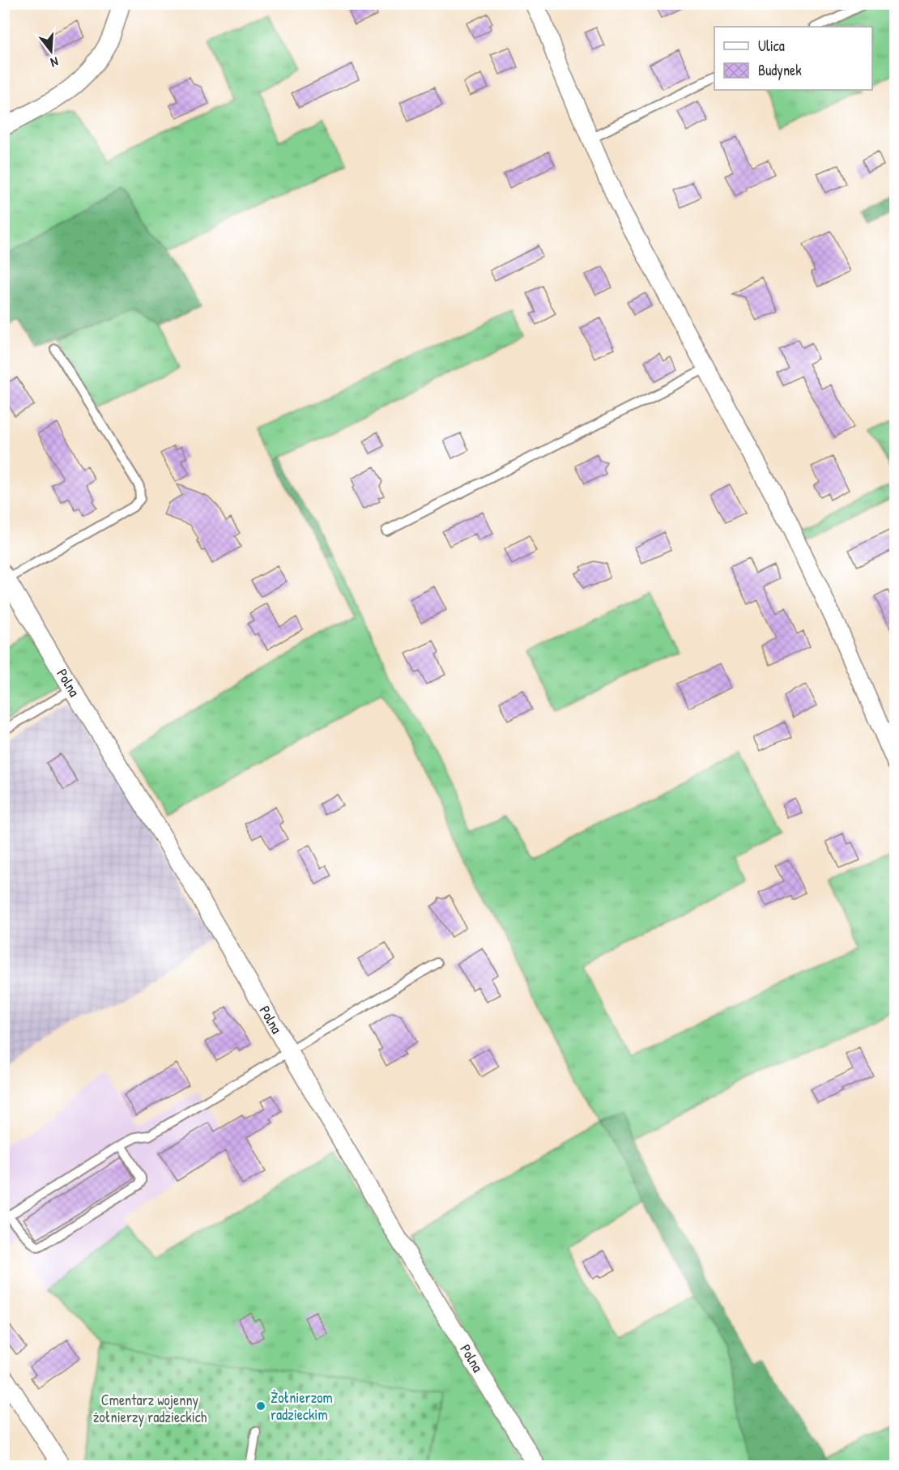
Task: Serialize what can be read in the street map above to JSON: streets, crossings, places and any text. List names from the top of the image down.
{
  "streets": {
    "street": ["Polna"]
  },
  "parks": ["Cmentarz wojenny żołnierzy radzieckich"],
  "places": ["Żołnierzom radzieckim"],
  "legend": ["Ulica", "Budynek"],
  "north": "bottom"
}
